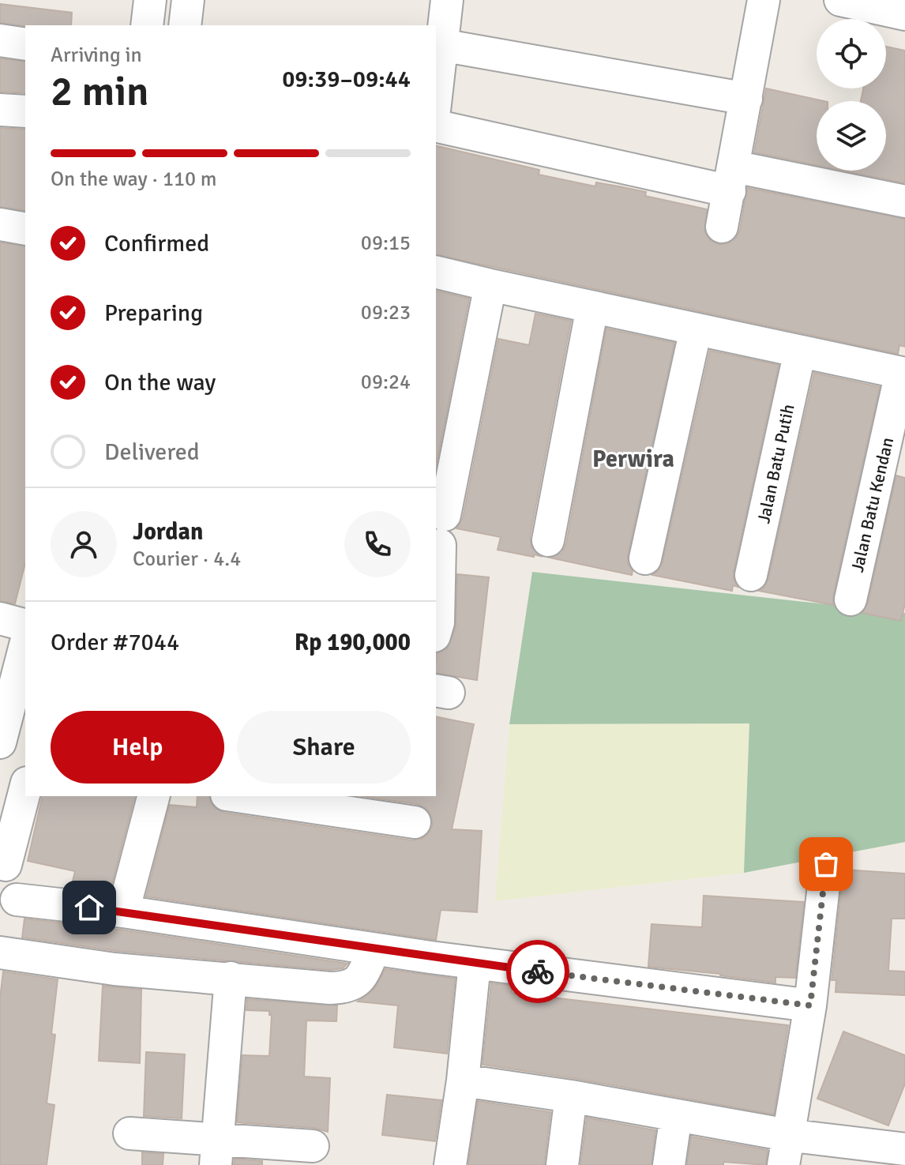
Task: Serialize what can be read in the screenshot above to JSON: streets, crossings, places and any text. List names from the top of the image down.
{
  "streets": {
    "street": ["Jalan Batu Putih", "Jalan Batu Kendan"]
  },
  "districts": ["Perwira"],
  "page": {
    "heading": ["2 min", "Arriving in", "09:39–09:44"],
    "panel": [
      "Jordan",
      "Courier · 4.4",
      "Order #7044",
      "Rp 190,000"
    ],
    "bar": "On the way · 110 m",
    "list": [
      ["Confirmed", "09:15"],
      ["Preparing", "09:23"],
      ["On the way", "09:24"],
      "Delivered"
    ],
    "buttons": ["Help", "Share"]
  }
}
